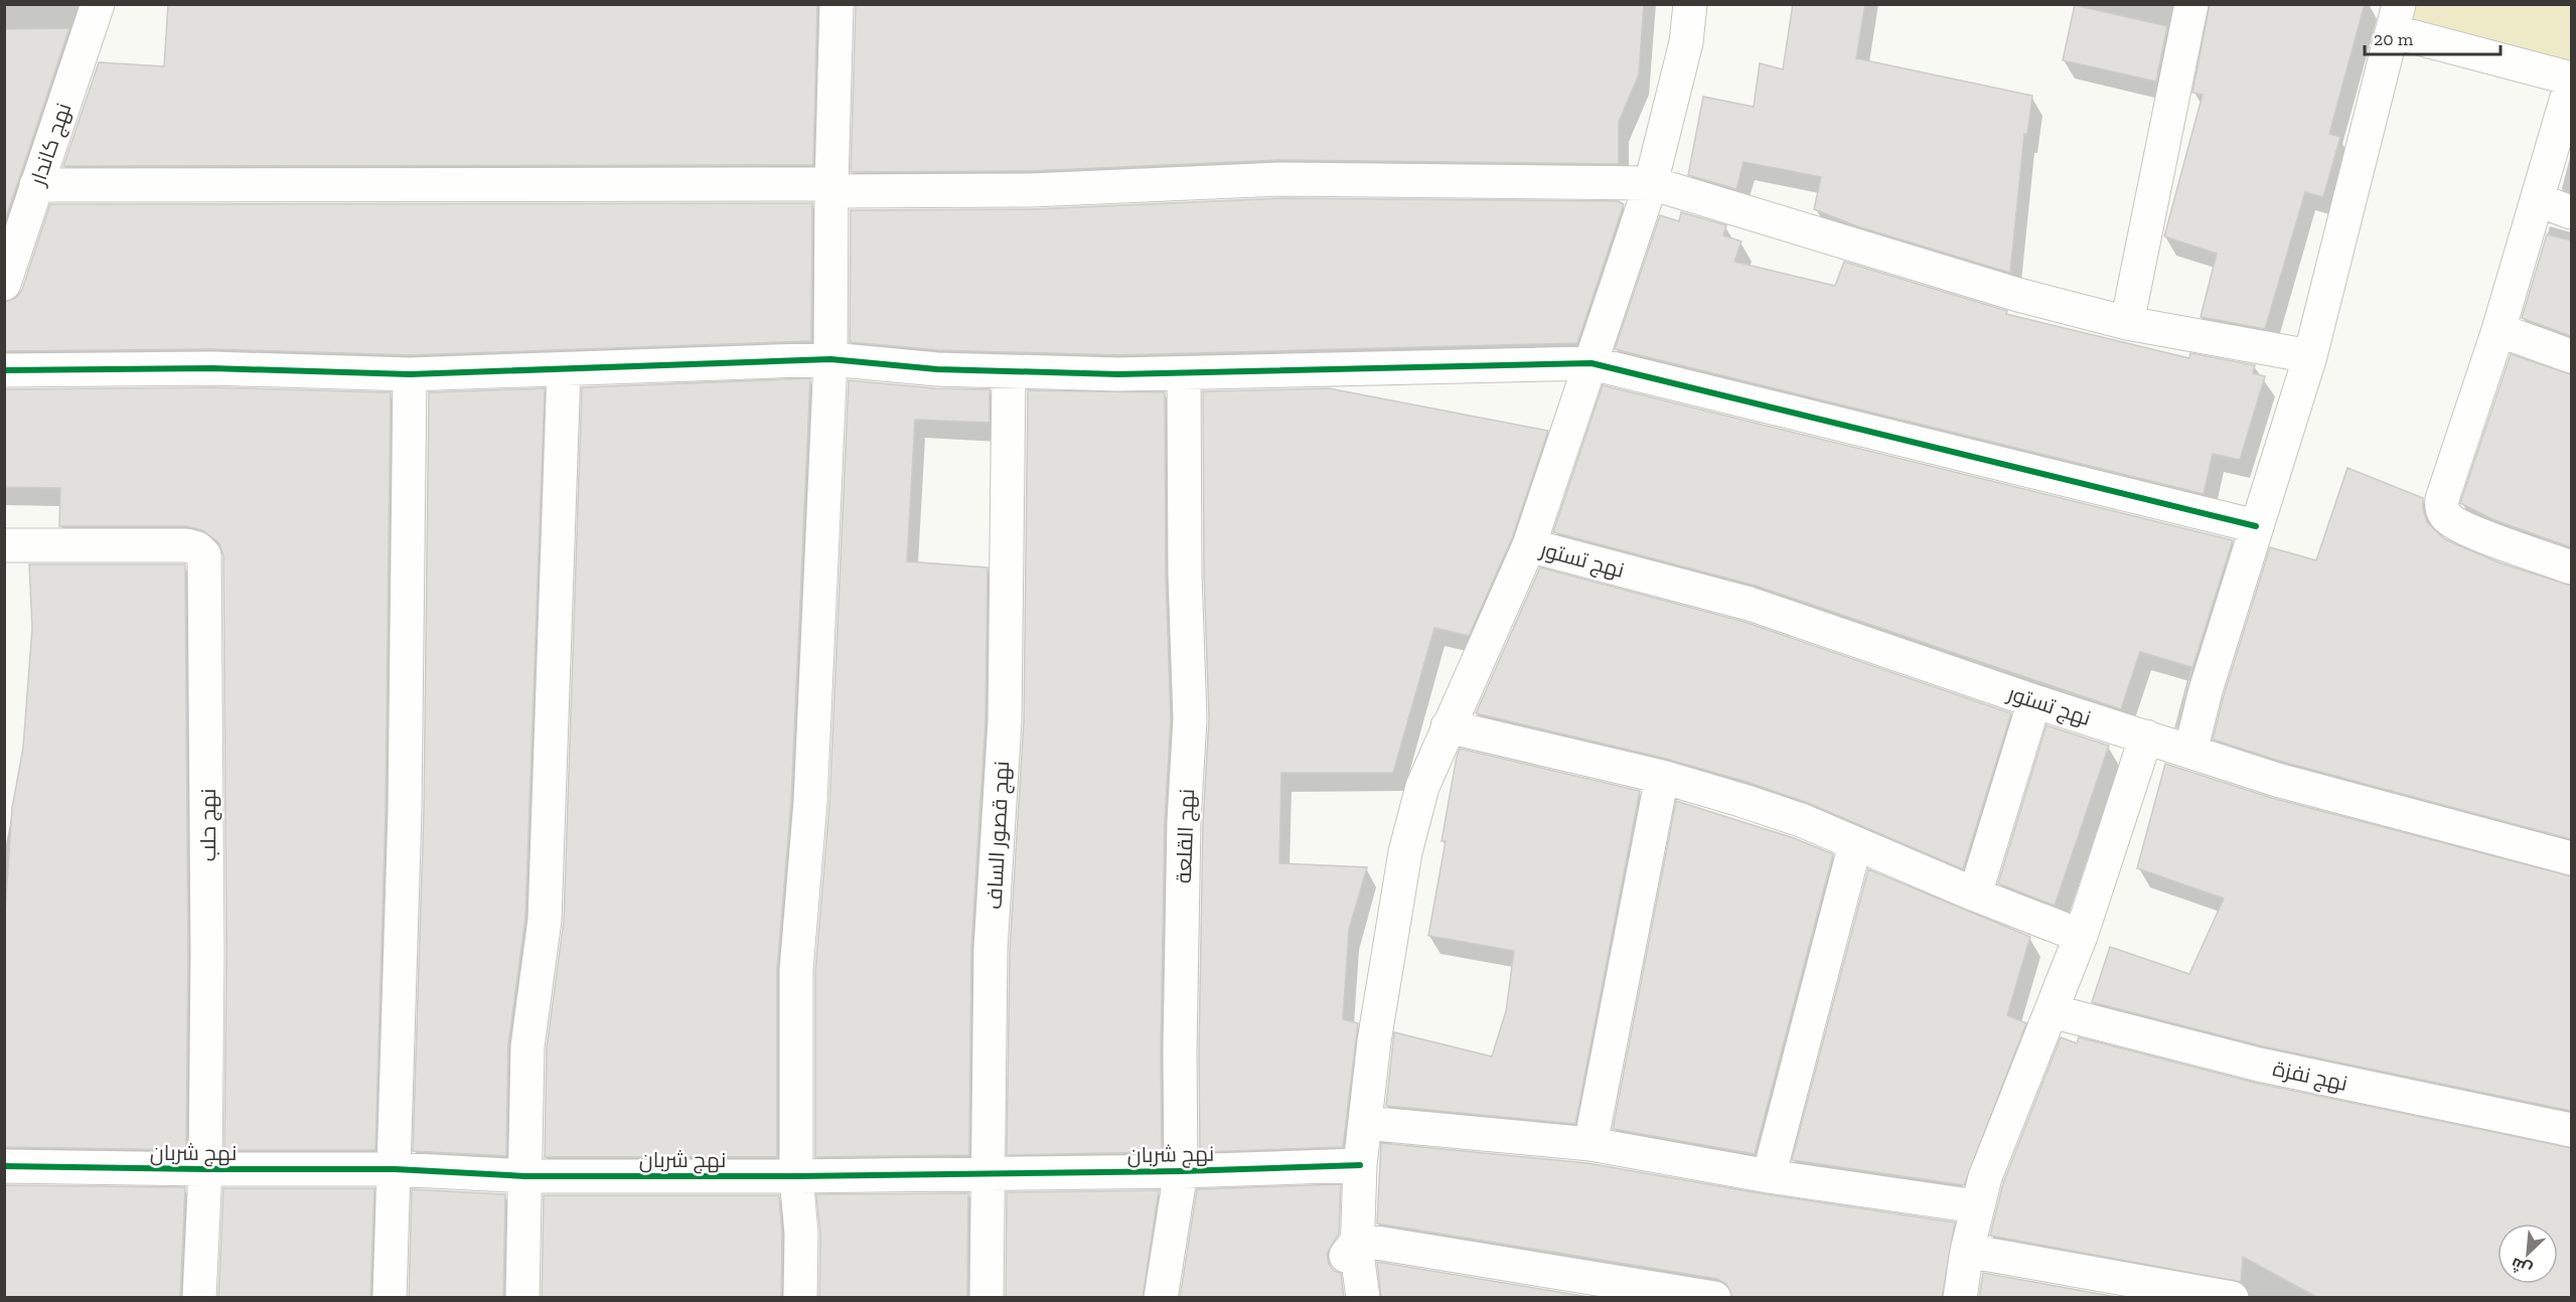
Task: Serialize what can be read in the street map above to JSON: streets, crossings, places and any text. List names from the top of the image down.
{
  "streets": {
    "street": [
      "نهج كاندار",
      "نهج تستور",
      "نهج حلب",
      "نهج قصور الساف",
      "نهج القلعة",
      "نهج نفزة",
      "نهج شربان"
    ]
  },
  "crossings": [
    ["نهج حلب", "نهج شربان"],
    ["نهج قصور الساف", "نهج شربان"],
    ["نهج القلعة", "نهج شربان"]
  ],
  "scale_bar": "20 m",
  "north": "bottom left"
}
